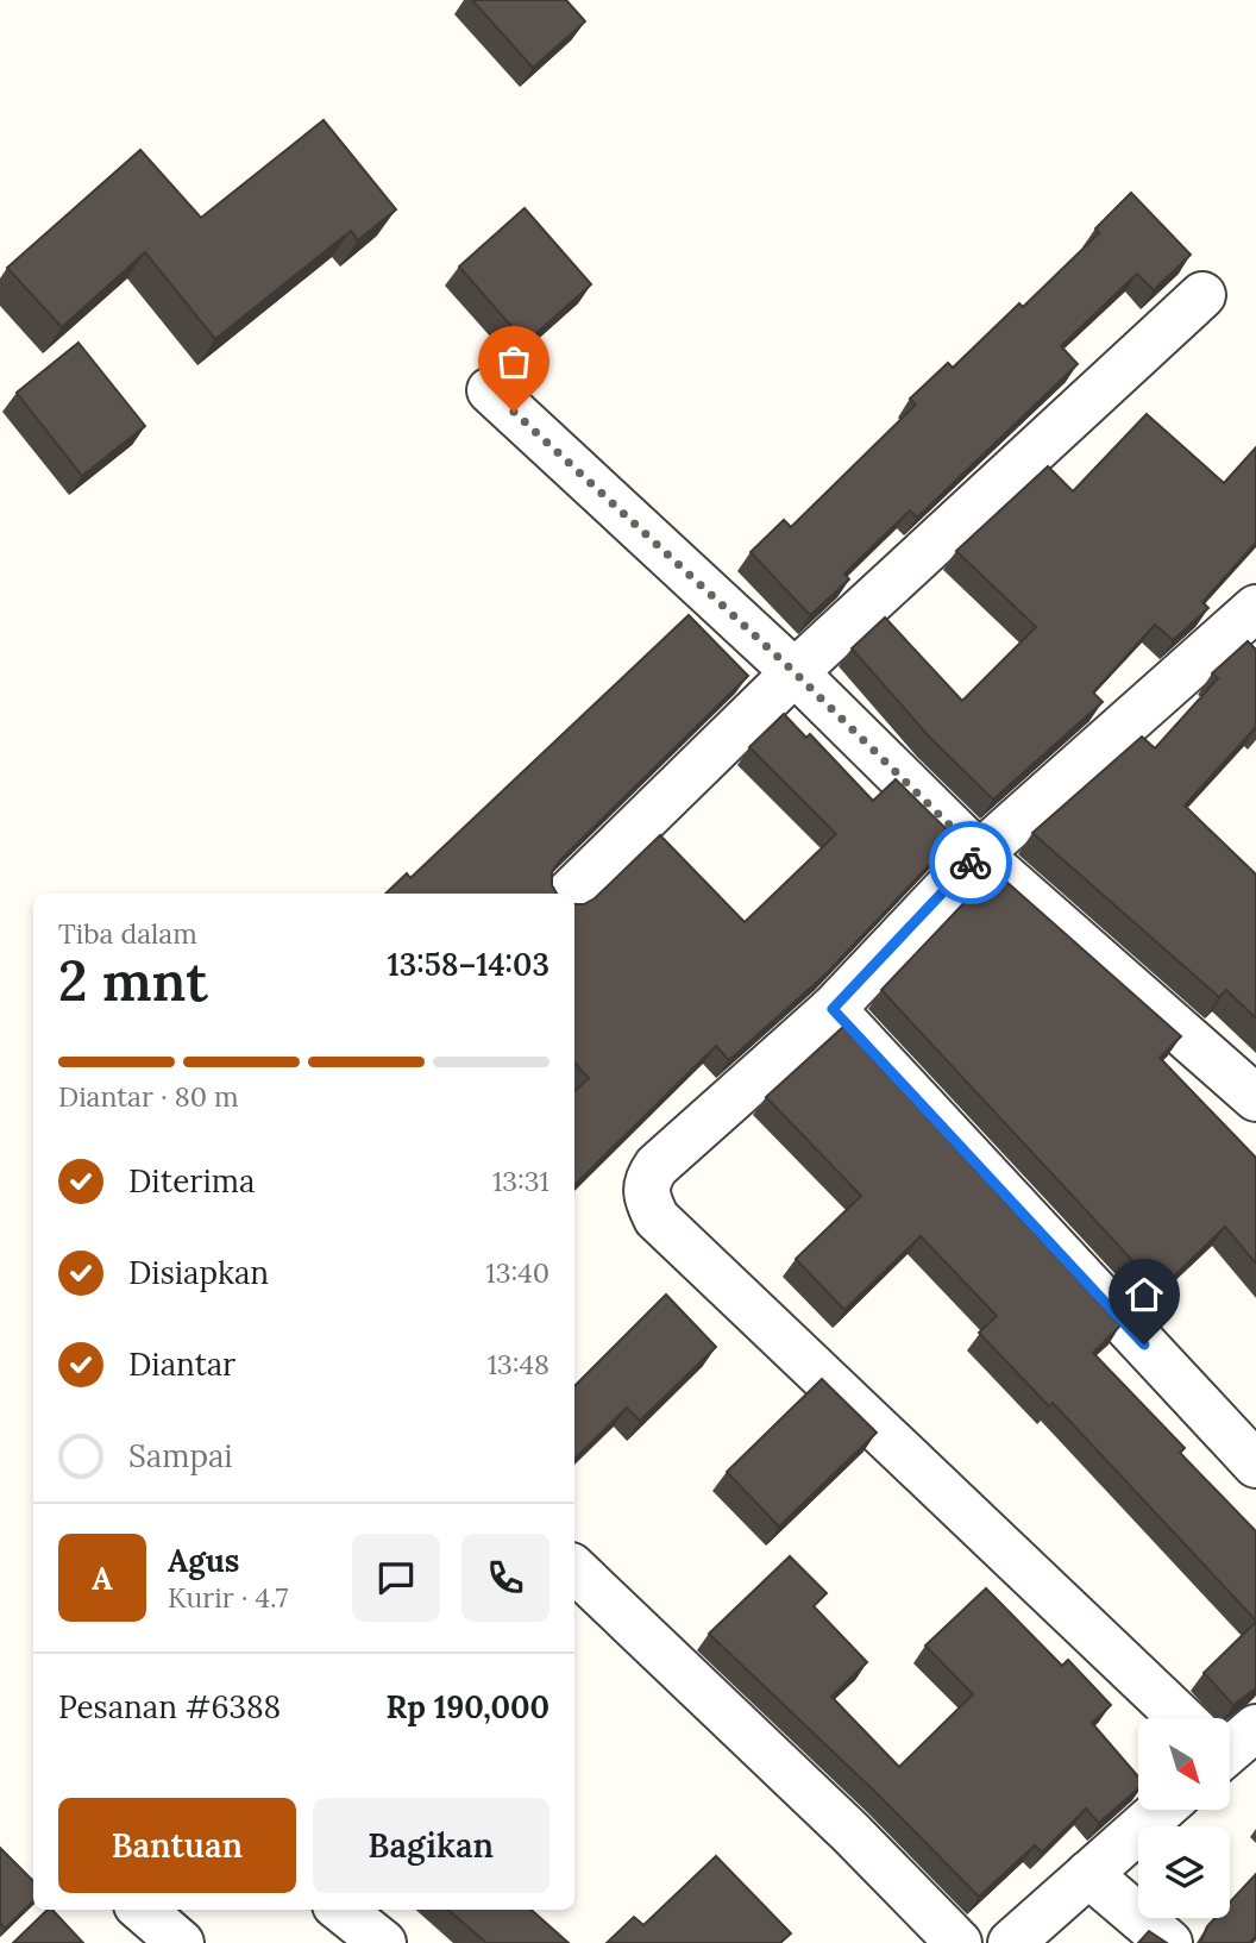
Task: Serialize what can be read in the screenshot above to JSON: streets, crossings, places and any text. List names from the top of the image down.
{
  "north": "bottom right",
  "page": {
    "heading": ["2 mnt", "Tiba dalam", "13:58–14:03"],
    "panel": [
      "Agus",
      "Kurir · 4.7",
      "Pesanan #6388",
      "Rp 190,000"
    ],
    "bar": "Diantar · 80 m",
    "list": [
      ["Diterima", "13:31"],
      ["Disiapkan", "13:40"],
      ["Diantar", "13:48"],
      "Sampai"
    ],
    "round": "A",
    "buttons": ["Bantuan", "Bagikan"]
  }
}
